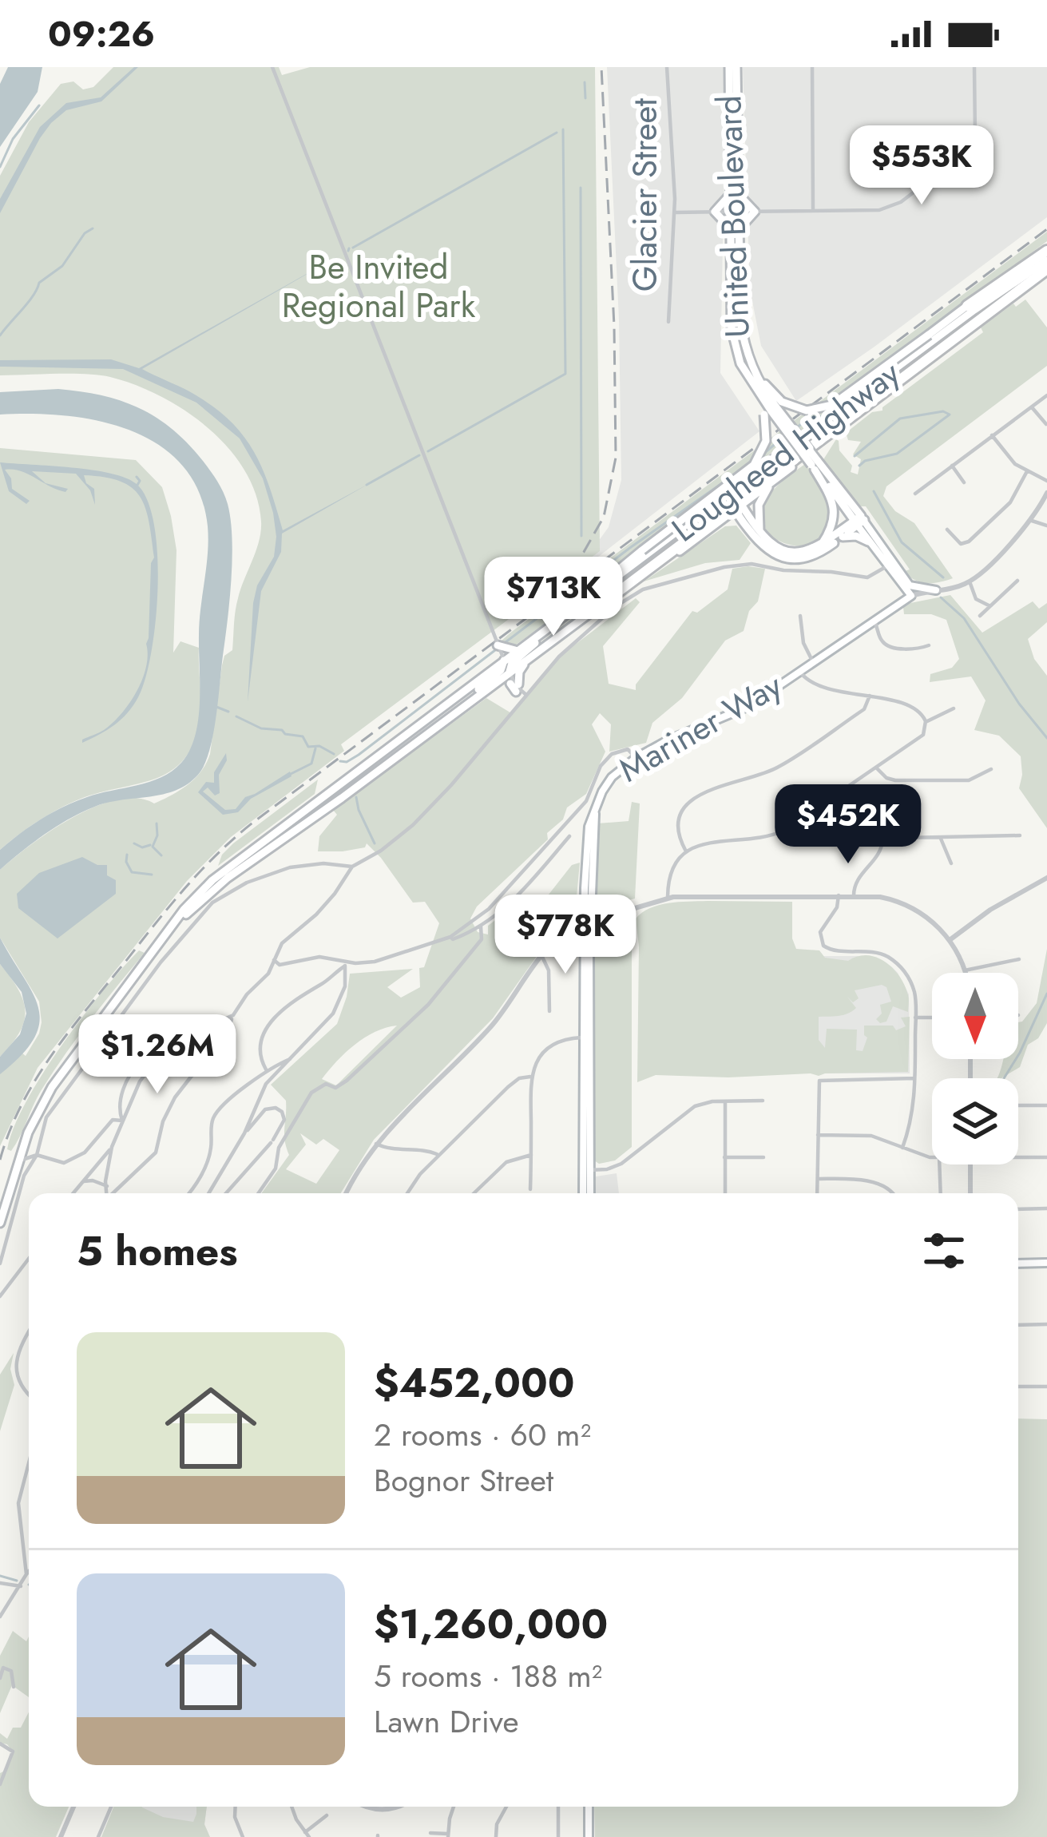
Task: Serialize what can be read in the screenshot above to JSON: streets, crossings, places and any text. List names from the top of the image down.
{
  "streets": {
    "main road": ["United Boulevard", "Lougheed Highway", "Mariner Way"],
    "street": ["Glacier Street"]
  },
  "crossings": [
    ["United Boulevard", "Mariner Way"]
  ],
  "parks": ["Be Invited Regional Park"],
  "north": "bottom",
  "page": {
    "status": "09:26",
    "price": [
      "$553K",
      "$713K",
      "$452K",
      "$778K",
      "$1.26M"
    ],
    "heading": "5 homes",
    "list": [
      {
        "name": "$452,000",
        "note": "2 rooms · 60 m² · Bognor Street"
      },
      {
        "name": "$1,260,000",
        "note": "5 rooms · 188 m² · Lawn Drive"
      }
    ]
  }
}
